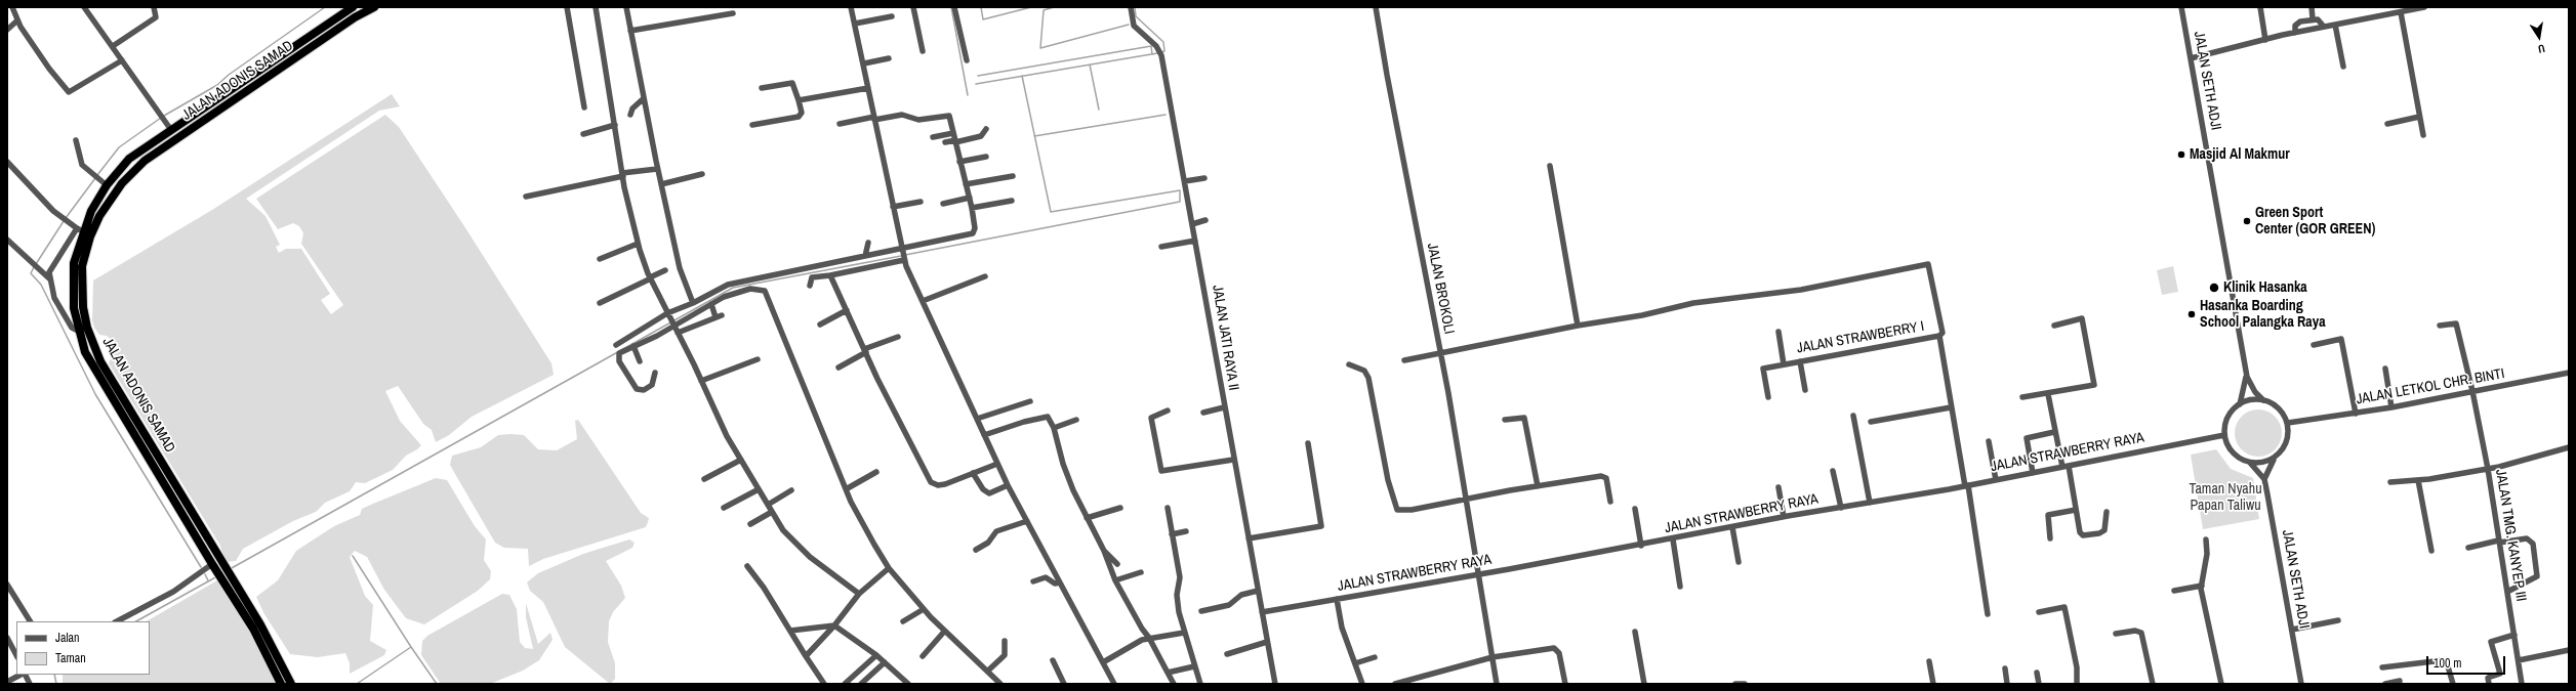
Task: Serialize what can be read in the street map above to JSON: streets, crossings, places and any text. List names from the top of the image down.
{
  "streets": {
    "highway": ["JALAN ADONIS SAMAD"],
    "street": [
      "JALAN SETH ADJI",
      "JALAN BROKOLI",
      "JALAN JATI RAYA II",
      "JALAN STRAWBERRY I",
      "JALAN LETKOL CHR. BINTI",
      "JALAN STRAWBERRY RAYA",
      "JALAN TMG. KANYEP III"
    ]
  },
  "crossings": [
    ["JALAN BROKOLI", "JALAN STRAWBERRY RAYA"],
    ["JALAN JATI RAYA II", "JALAN STRAWBERRY RAYA"],
    ["JALAN STRAWBERRY I", "JALAN STRAWBERRY RAYA"],
    ["JALAN LETKOL CHR. BINTI", "JALAN STRAWBERRY RAYA"],
    ["JALAN LETKOL CHR. BINTI", "JALAN TMG. KANYEP III"]
  ],
  "parks": ["Taman Nyahu Papan Taliwu"],
  "places": [
    "Masjid Al Makmur",
    "Green Sport Center (GOR GREEN)",
    "Klinik Hasanka",
    "Hasanka Boarding School Palangka Raya"
  ],
  "legend": ["Jalan", "Taman"],
  "scale_bar": "100 m",
  "north": "bottom"
}
